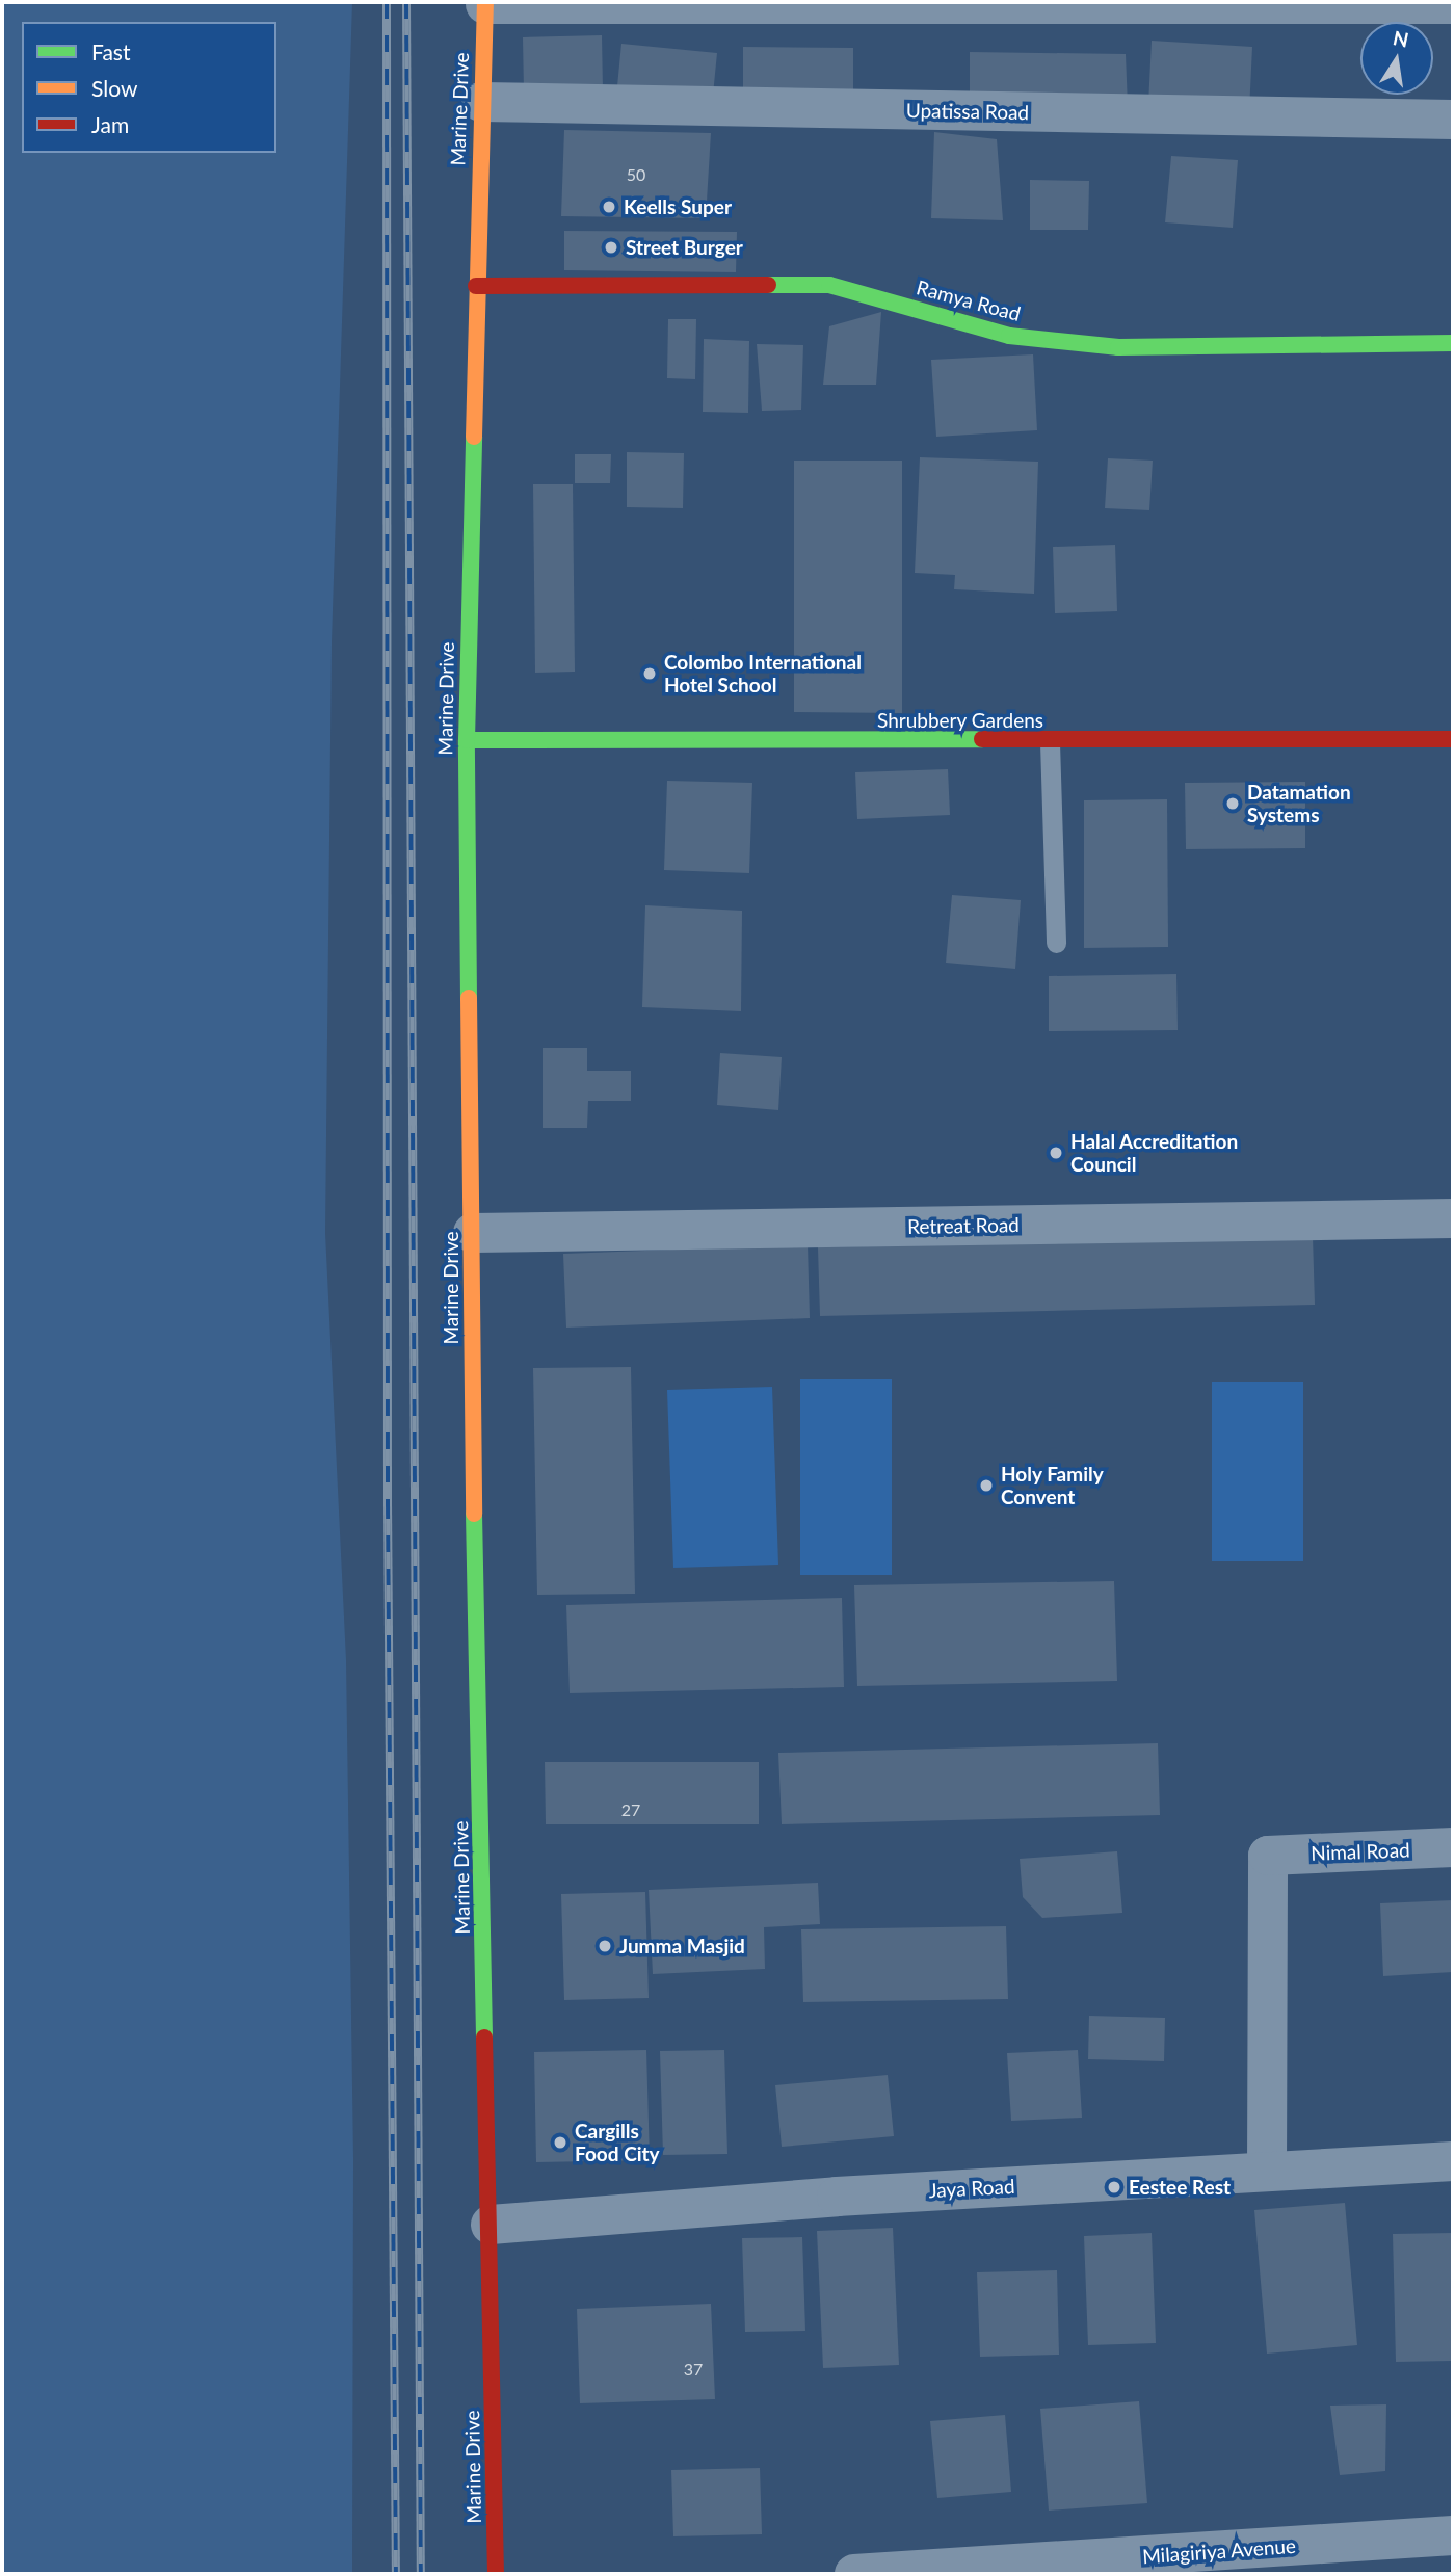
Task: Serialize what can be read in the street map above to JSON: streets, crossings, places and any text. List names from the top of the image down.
{
  "streets": {
    "main road": ["Marine Drive", "Ramya Road", "Shrubbery Gardens"],
    "street": [
      "Upatissa Road",
      "Retreat Road",
      "Nimal Road",
      "Jaya Road",
      "Milagiriya Avenue"
    ]
  },
  "crossings": [
    ["Marine Drive", "Upatissa Road"],
    ["Marine Drive", "Ramya Road"],
    ["Marine Drive", "Shrubbery Gardens"],
    ["Marine Drive", "Retreat Road"],
    ["Marine Drive", "Jaya Road"],
    ["Nimal Road", "Jaya Road"]
  ],
  "places": [
    "Keells Super",
    "Street Burger",
    "Colombo International Hotel School",
    "Datamation Systems",
    "Halal Accreditation Council",
    "Holy Family Convent",
    "Jumma Masjid",
    "Cargills Food City",
    "Eestee Rest"
  ],
  "house_numbers": ["50", "27", "37"],
  "legend": ["Fast", "Slow", "Jam"],
  "north": "top"
}
